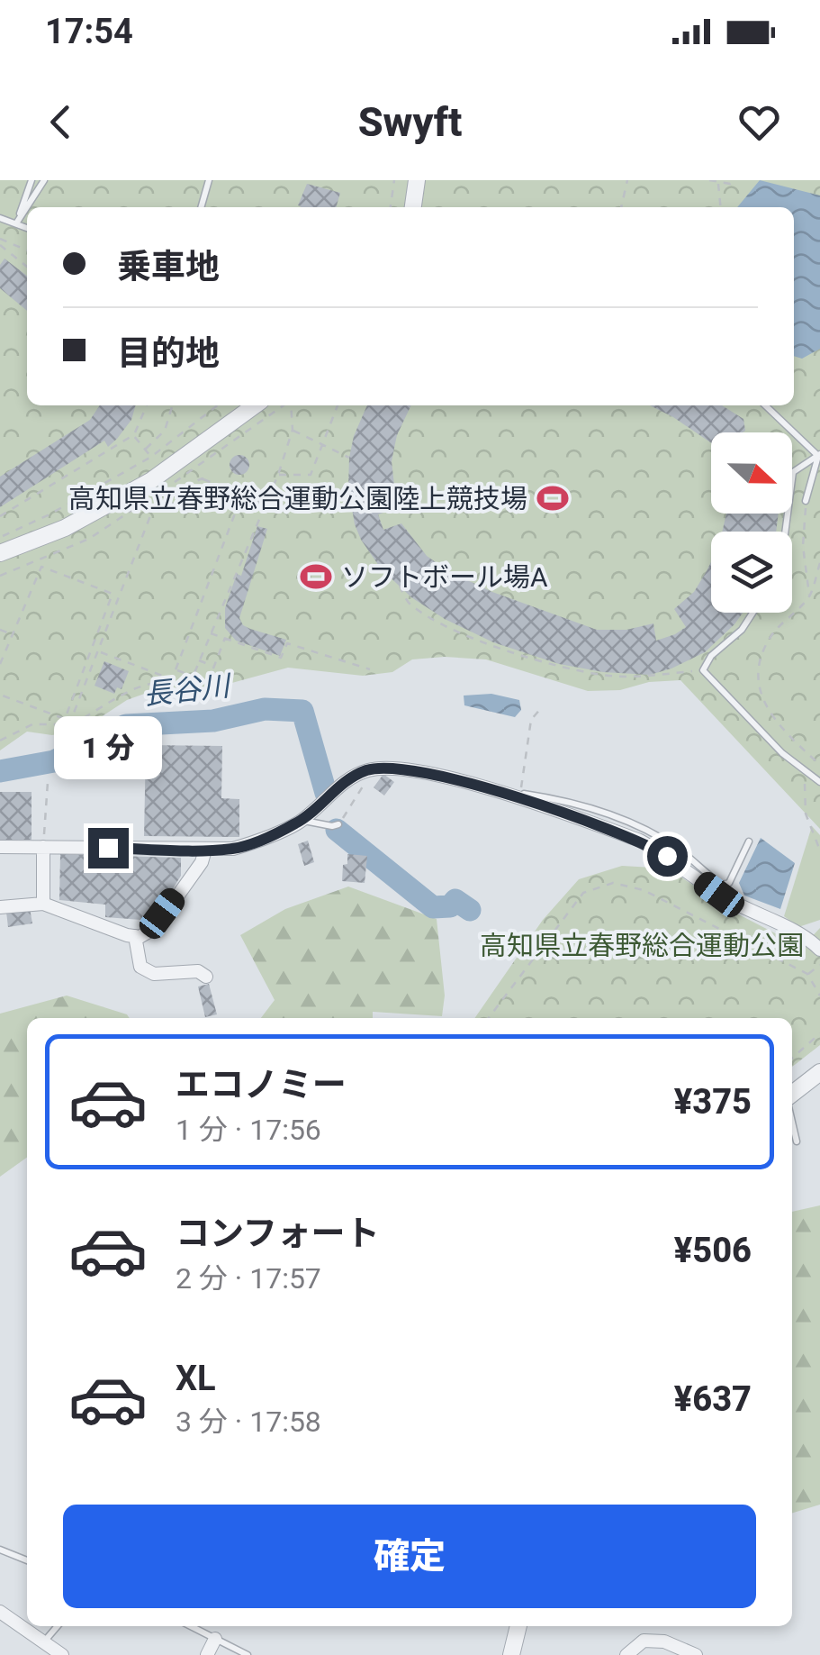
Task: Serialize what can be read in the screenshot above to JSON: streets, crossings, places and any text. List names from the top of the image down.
{
  "water": ["長谷川"],
  "parks": ["高知県立春野総合運動公園"],
  "places": {
    "sports": ["高知県立春野総合運動公園陸上競技場", "ソフトボール場A"]
  },
  "north": "right",
  "page": {
    "status": "17:54",
    "header": "Swyft",
    "banner": ["乗車地", "目的地"],
    "bubble": "1 分",
    "list": [
      {
        "name": "エコノミー",
        "note": "1 分 · 17:56",
        "value": "¥375"
      },
      {
        "name": "コンフォート",
        "note": "2 分 · 17:57",
        "value": "¥506"
      },
      {
        "name": "XL",
        "note": "3 分 · 17:58",
        "value": "¥637"
      }
    ],
    "buttons": "確定"
  }
}
